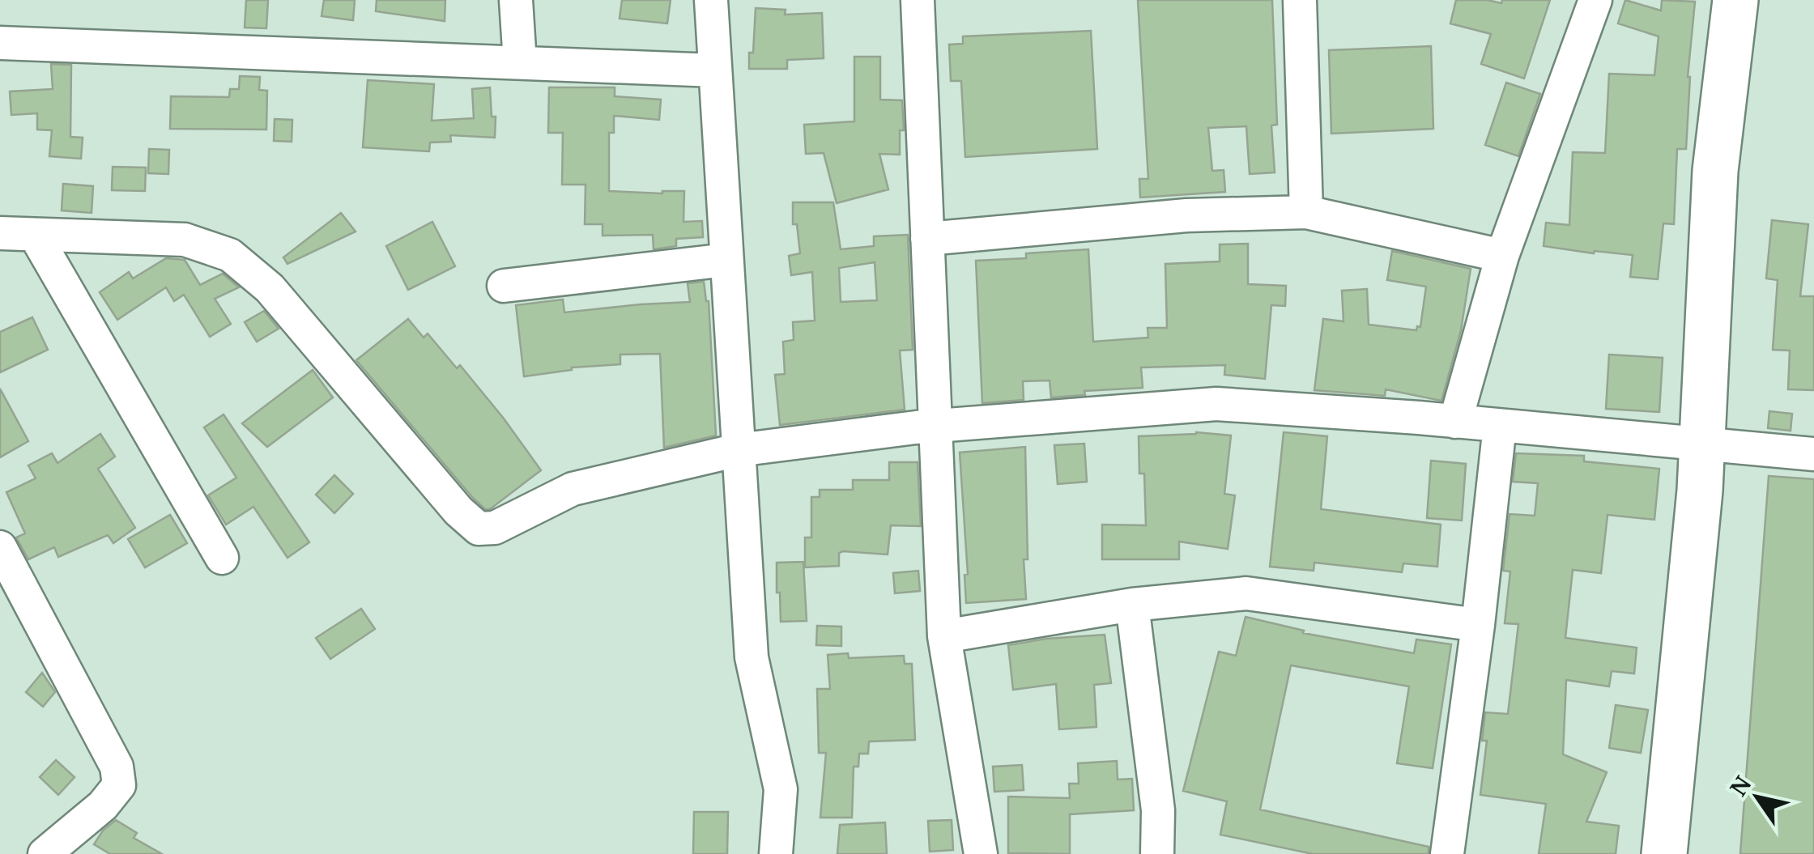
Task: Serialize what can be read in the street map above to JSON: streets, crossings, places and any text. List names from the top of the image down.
{
  "north": "top left"
}
